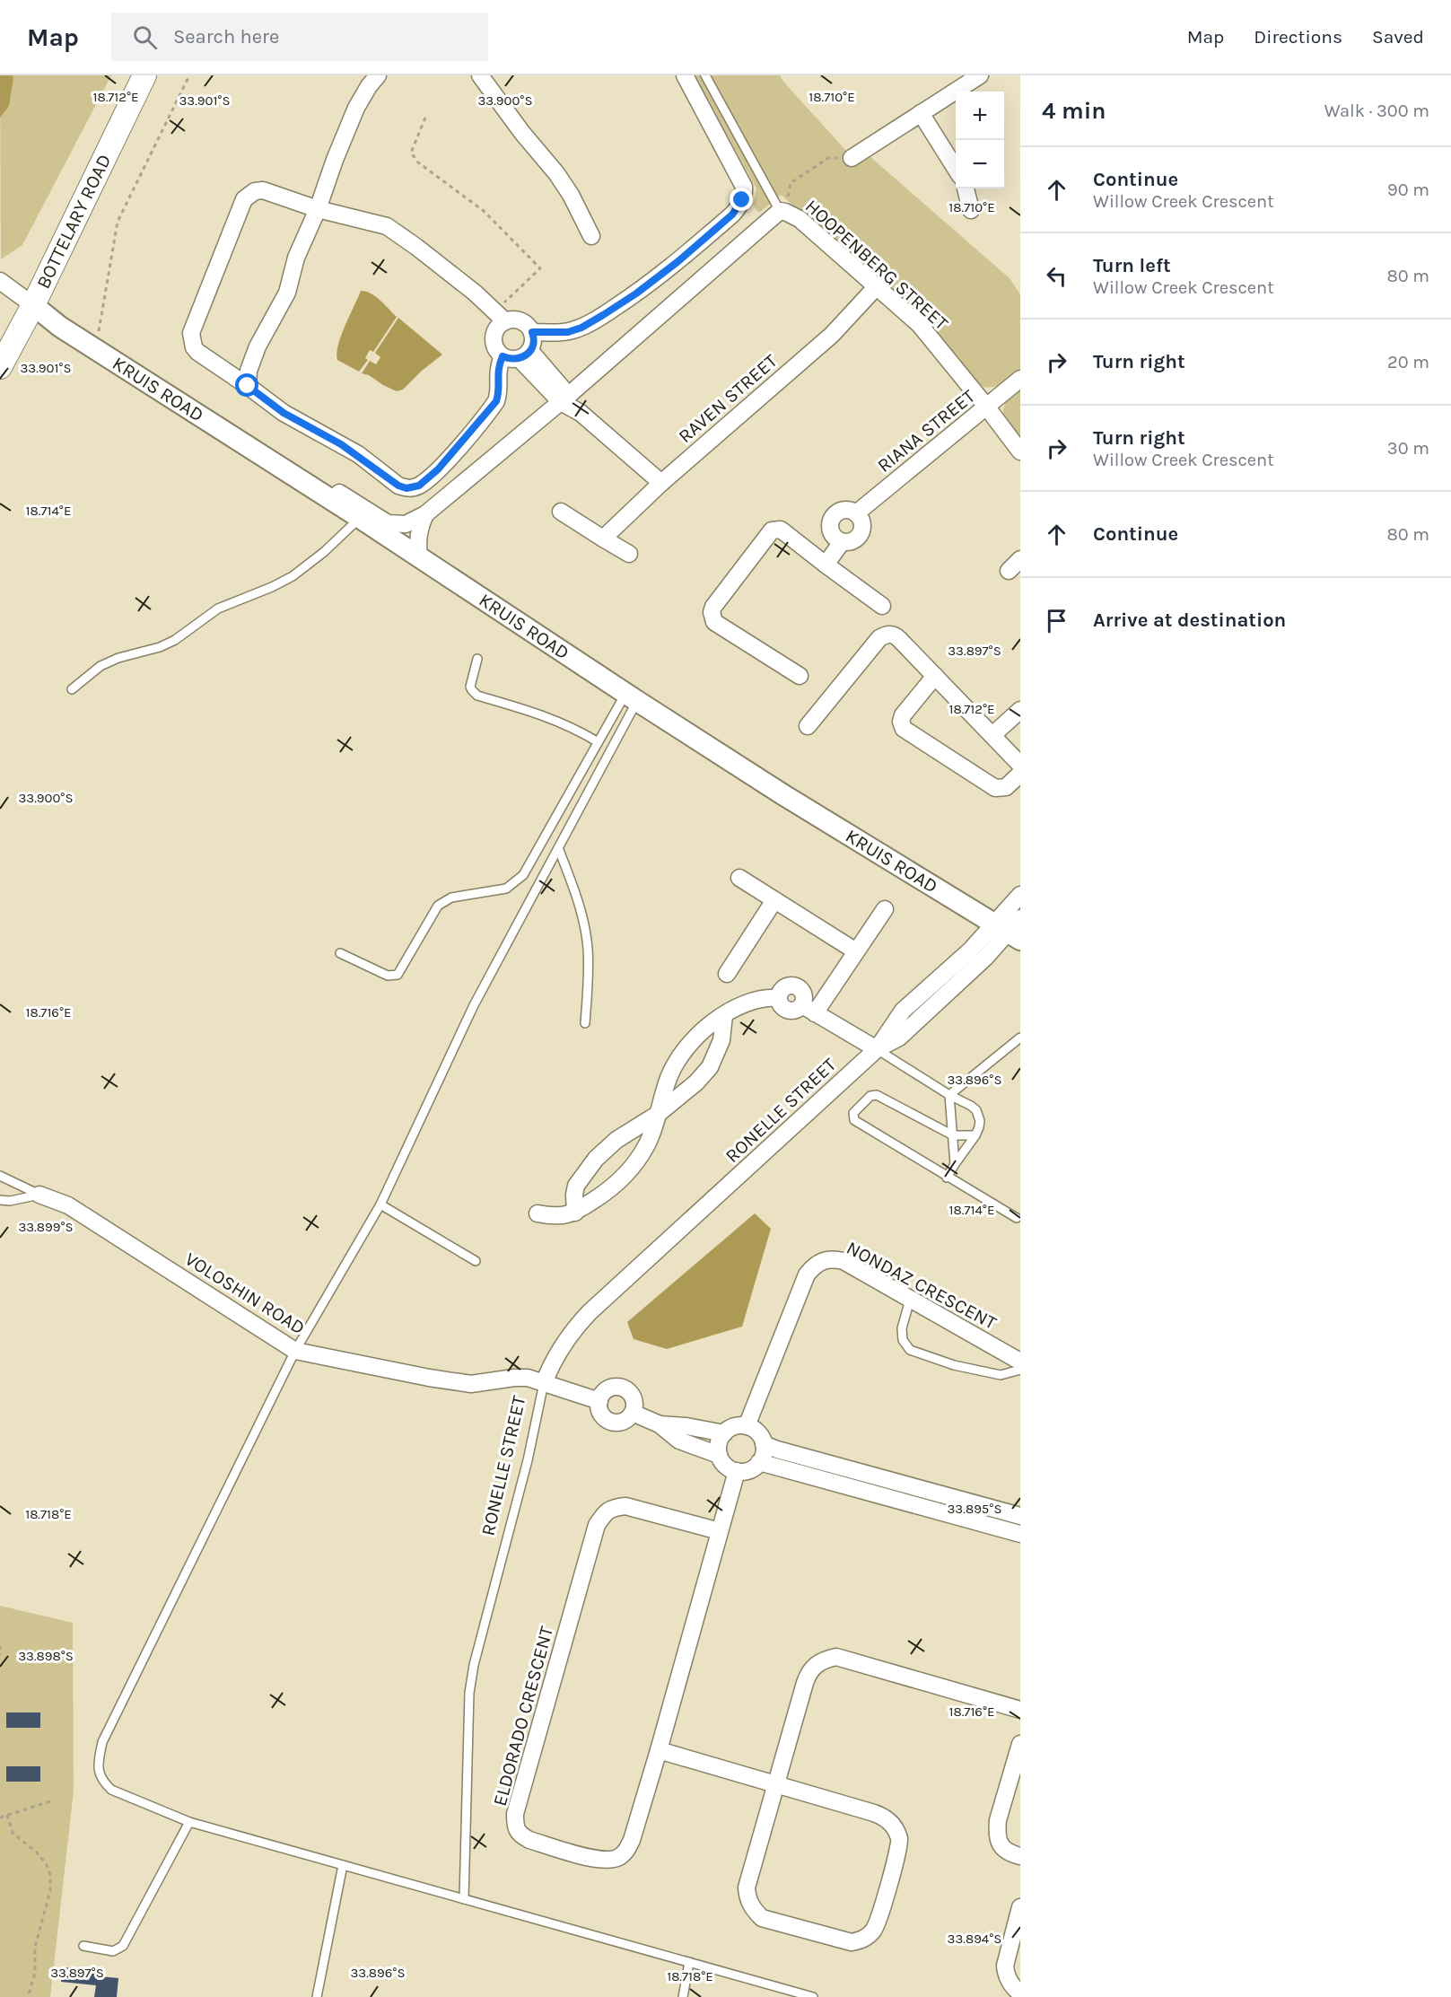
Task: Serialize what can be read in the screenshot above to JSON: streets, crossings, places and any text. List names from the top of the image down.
{
  "streets": {
    "main road": ["BOTTELARY ROAD"],
    "street": [
      "HOOPENBERG STREET",
      "KRUIS ROAD",
      "RAVEN STREET",
      "RIANA STREET",
      "RONELLE STREET",
      "NONDAZ CRESCENT",
      "VOLOSHIN ROAD",
      "ELDORADO CRESCENT"
    ]
  },
  "crossings": [
    ["BOTTELARY ROAD", "KRUIS ROAD"],
    ["HOOPENBERG STREET", "RAVEN STREET"],
    ["HOOPENBERG STREET", "RIANA STREET"],
    ["KRUIS ROAD", "RONELLE STREET"],
    ["RONELLE STREET", "VOLOSHIN ROAD"],
    ["NONDAZ CRESCENT", "ELDORADO CRESCENT"]
  ],
  "page": {
    "header": "Map",
    "search": "Search here",
    "nav": ["Map", "Directions", "Saved"],
    "heading": ["4 min", "Walk · 300 m"],
    "map_buttons": ["+", "−"],
    "list": [
      ["Continue", "Willow Creek Crescent", "90 m"],
      ["Turn left", "Willow Creek Crescent", "80 m"],
      ["Turn right", "20 m"],
      ["Turn right", "Willow Creek Crescent", "30 m"],
      ["Continue", "80 m"],
      "Arrive at destination"
    ]
  },
  "coordinates": [
    "18.712°E",
    "18.710°E",
    "33.901°S",
    "33.900°S",
    "18.714°E",
    "33.897°S",
    "18.716°E",
    "33.896°S",
    "33.899°S",
    "33.895°S",
    "18.718°E",
    "33.898°S",
    "33.894°S"
  ]
}
